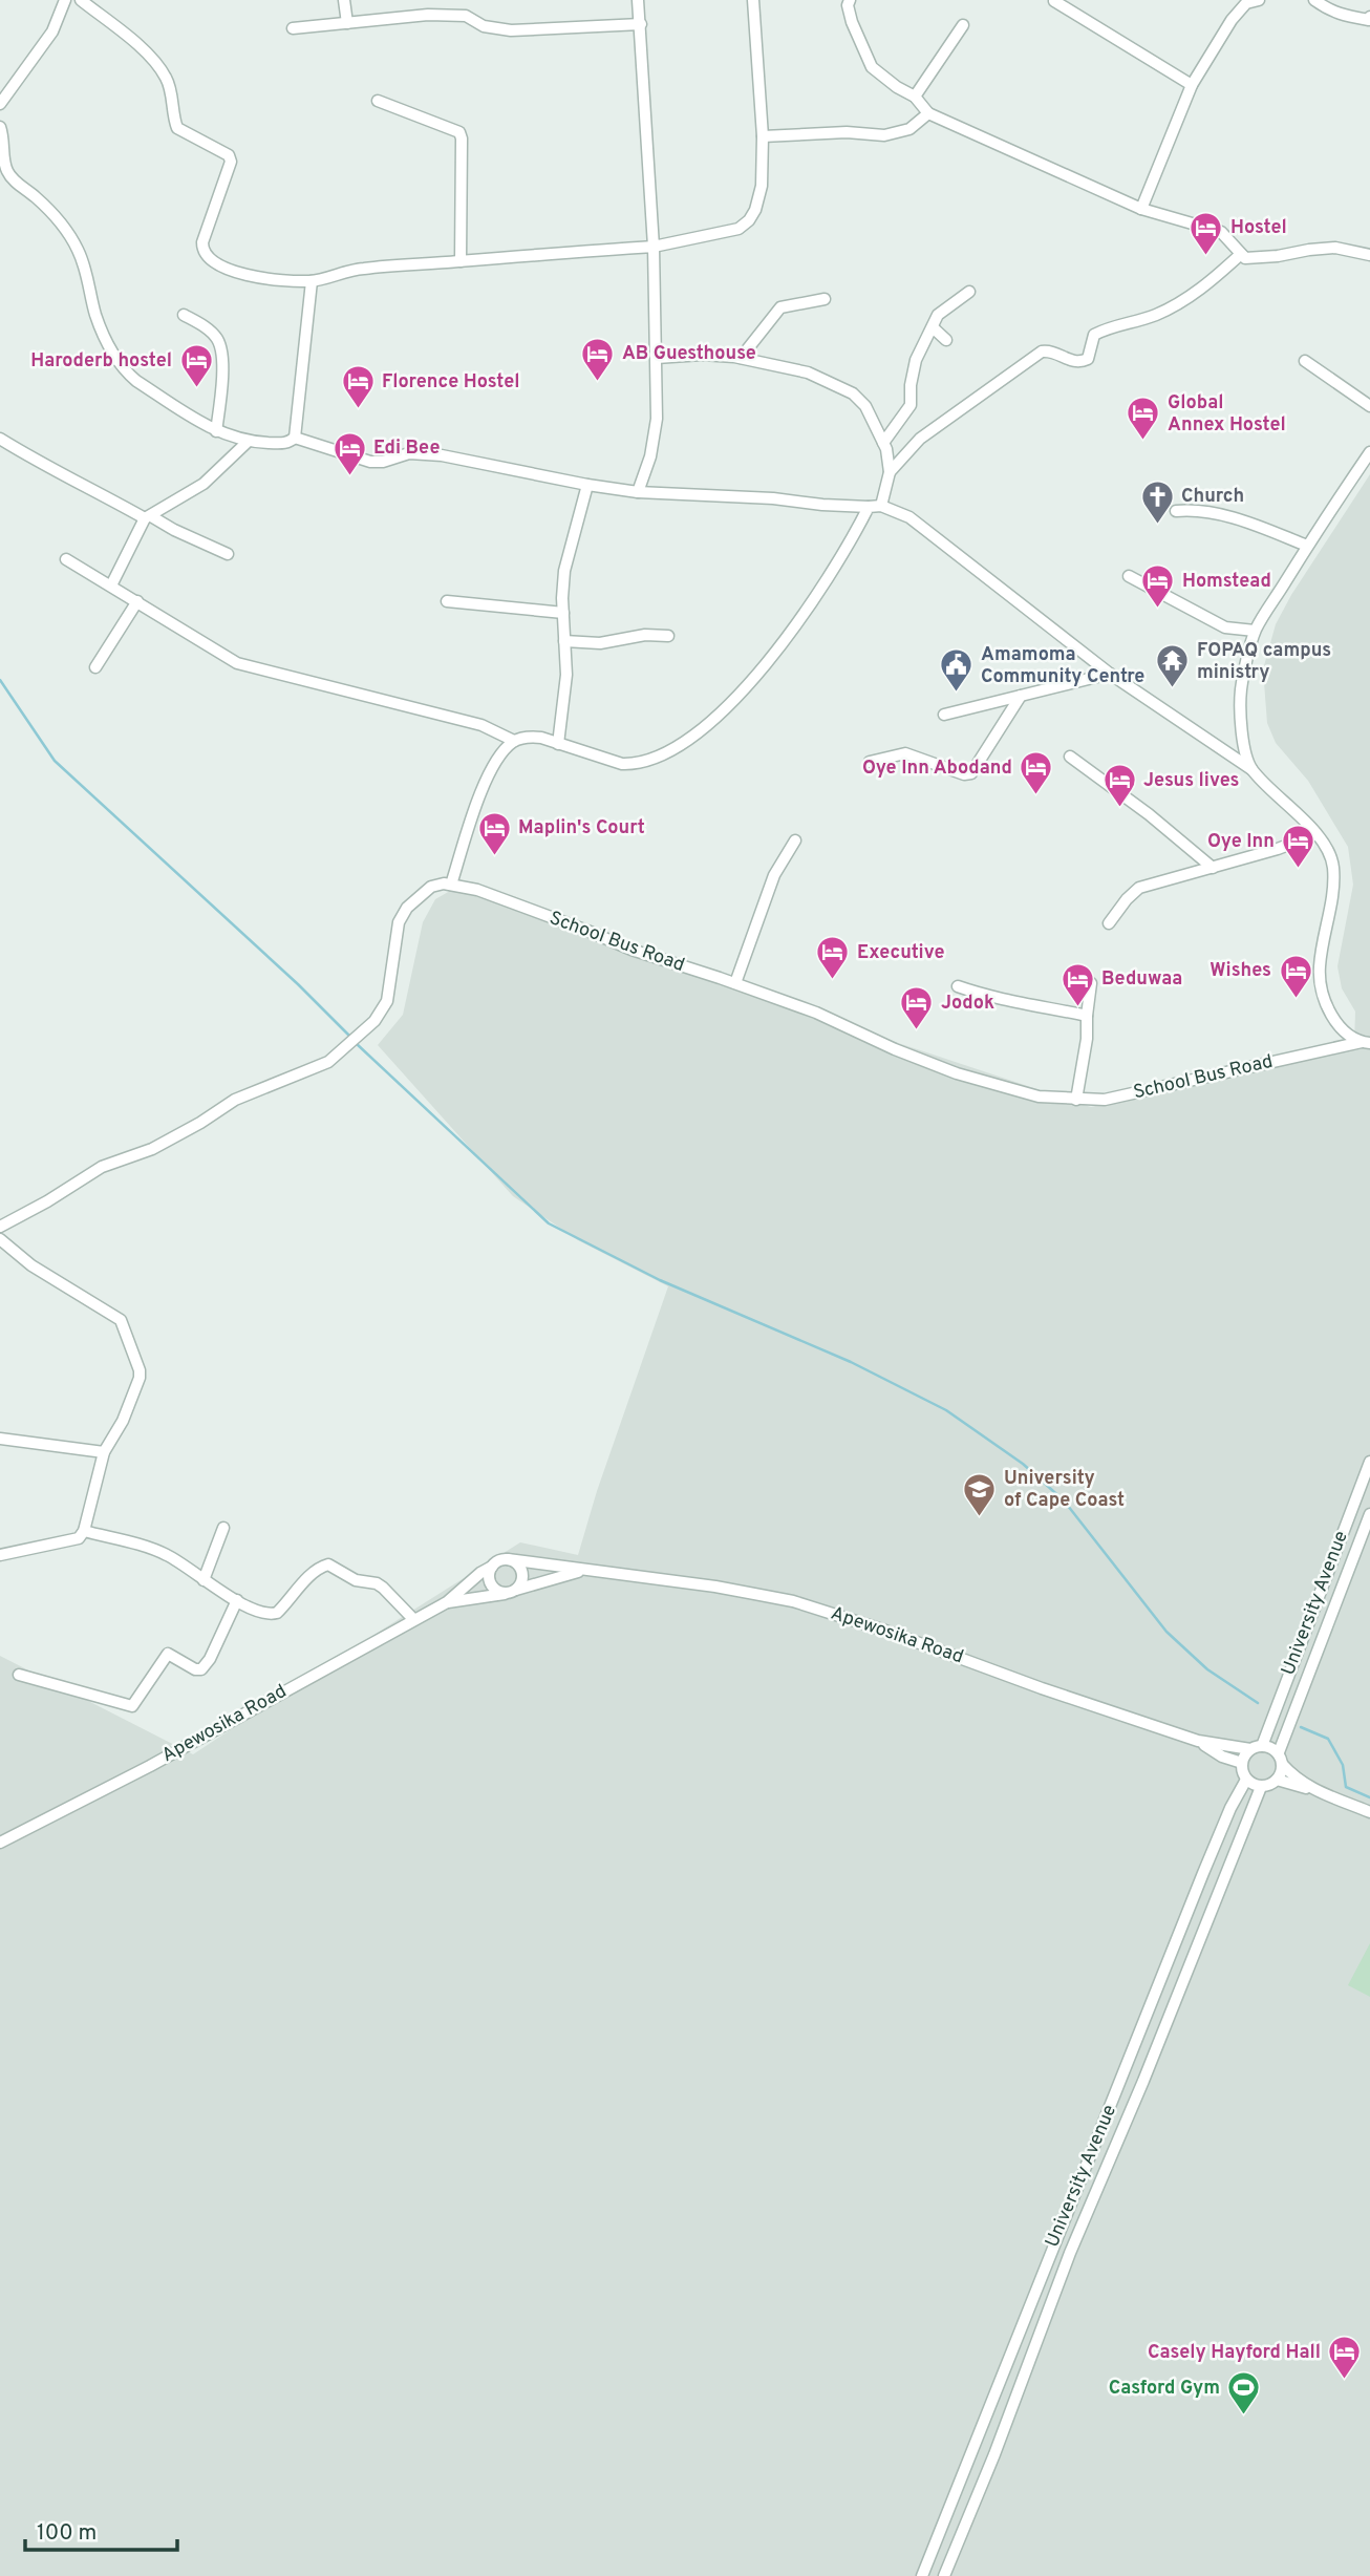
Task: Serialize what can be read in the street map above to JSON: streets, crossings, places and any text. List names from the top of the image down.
{
  "streets": {
    "street": ["School Bus Road", "University Avenue", "Apewosika Road"]
  },
  "places": {
    "hotel": [
      "Hostel",
      "AB Guesthouse",
      "Haroderb hostel",
      "Florence Hostel",
      "Global Annex Hostel",
      "Edi Bee",
      "Homstead",
      "Oye Inn Abodand",
      "Jesus lives",
      "Maplin's Court",
      "Oye Inn",
      "Executive",
      "Wishes",
      "Beduwaa",
      "Jodok",
      "Casely Hayford Hall"
    ],
    "church": ["Church"],
    "temple": ["FOPAQ campus ministry"],
    "public building": ["Amamoma Community Centre"],
    "school or university": ["University of Cape Coast"],
    "sports": ["Casford Gym"]
  },
  "scale_bar": "100 m"
}
